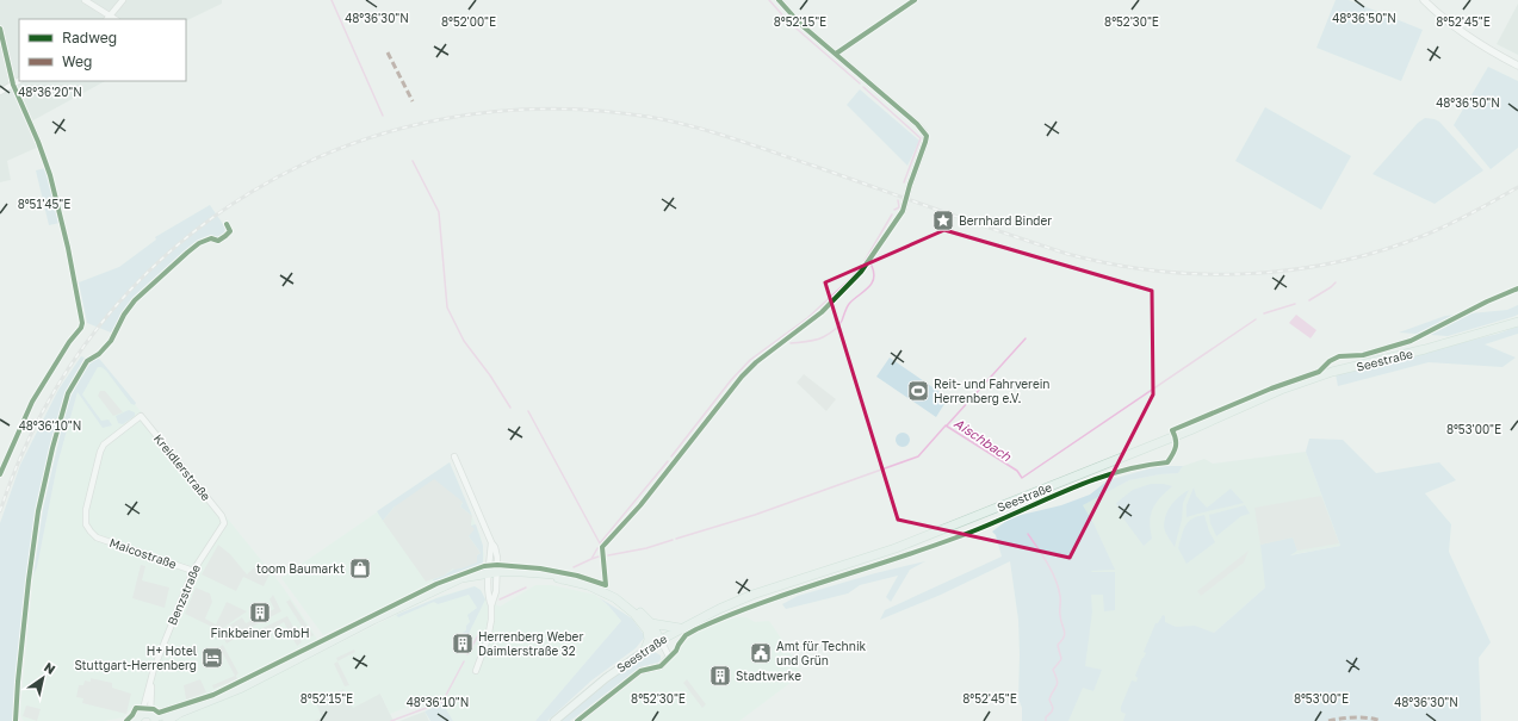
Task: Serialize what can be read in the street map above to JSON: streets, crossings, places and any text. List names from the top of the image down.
{
  "streets": {
    "main road": ["Seestraße"],
    "street": ["Kreidlerstraße", "Maicostraße", "Benzstraße"]
  },
  "crossings": [
    ["Kreidlerstraße", "Maicostraße"],
    ["Kreidlerstraße", "Benzstraße"],
    ["Maicostraße", "Benzstraße"]
  ],
  "water": ["Aischbach"],
  "places": {
    "place": ["Bernhard Binder"],
    "sports": ["Reit- und Fahrverein Herrenberg e.V."],
    "shop": ["toom Baumarkt"],
    "building": ["Finkbeiner GmbH", "Herrenberg Weber Daimlerstraße 32", "Stadtwerke"],
    "public building": ["Amt für Technik und Grün"],
    "hotel": ["H+ Hotel Stuttgart-Herrenberg"]
  },
  "legend": ["Radweg", "Weg"],
  "north": "top right",
  "coordinates": [
    "48°36'30\"N",
    "48°36'50\"N",
    "8°52'00\"E",
    "8°52'15\"E",
    "8°52'30\"E",
    "8°52'45\"E",
    "48°36'20\"N",
    "8°51'45\"E",
    "48°36'10\"N",
    "8°53'00\"E"
  ]
}
